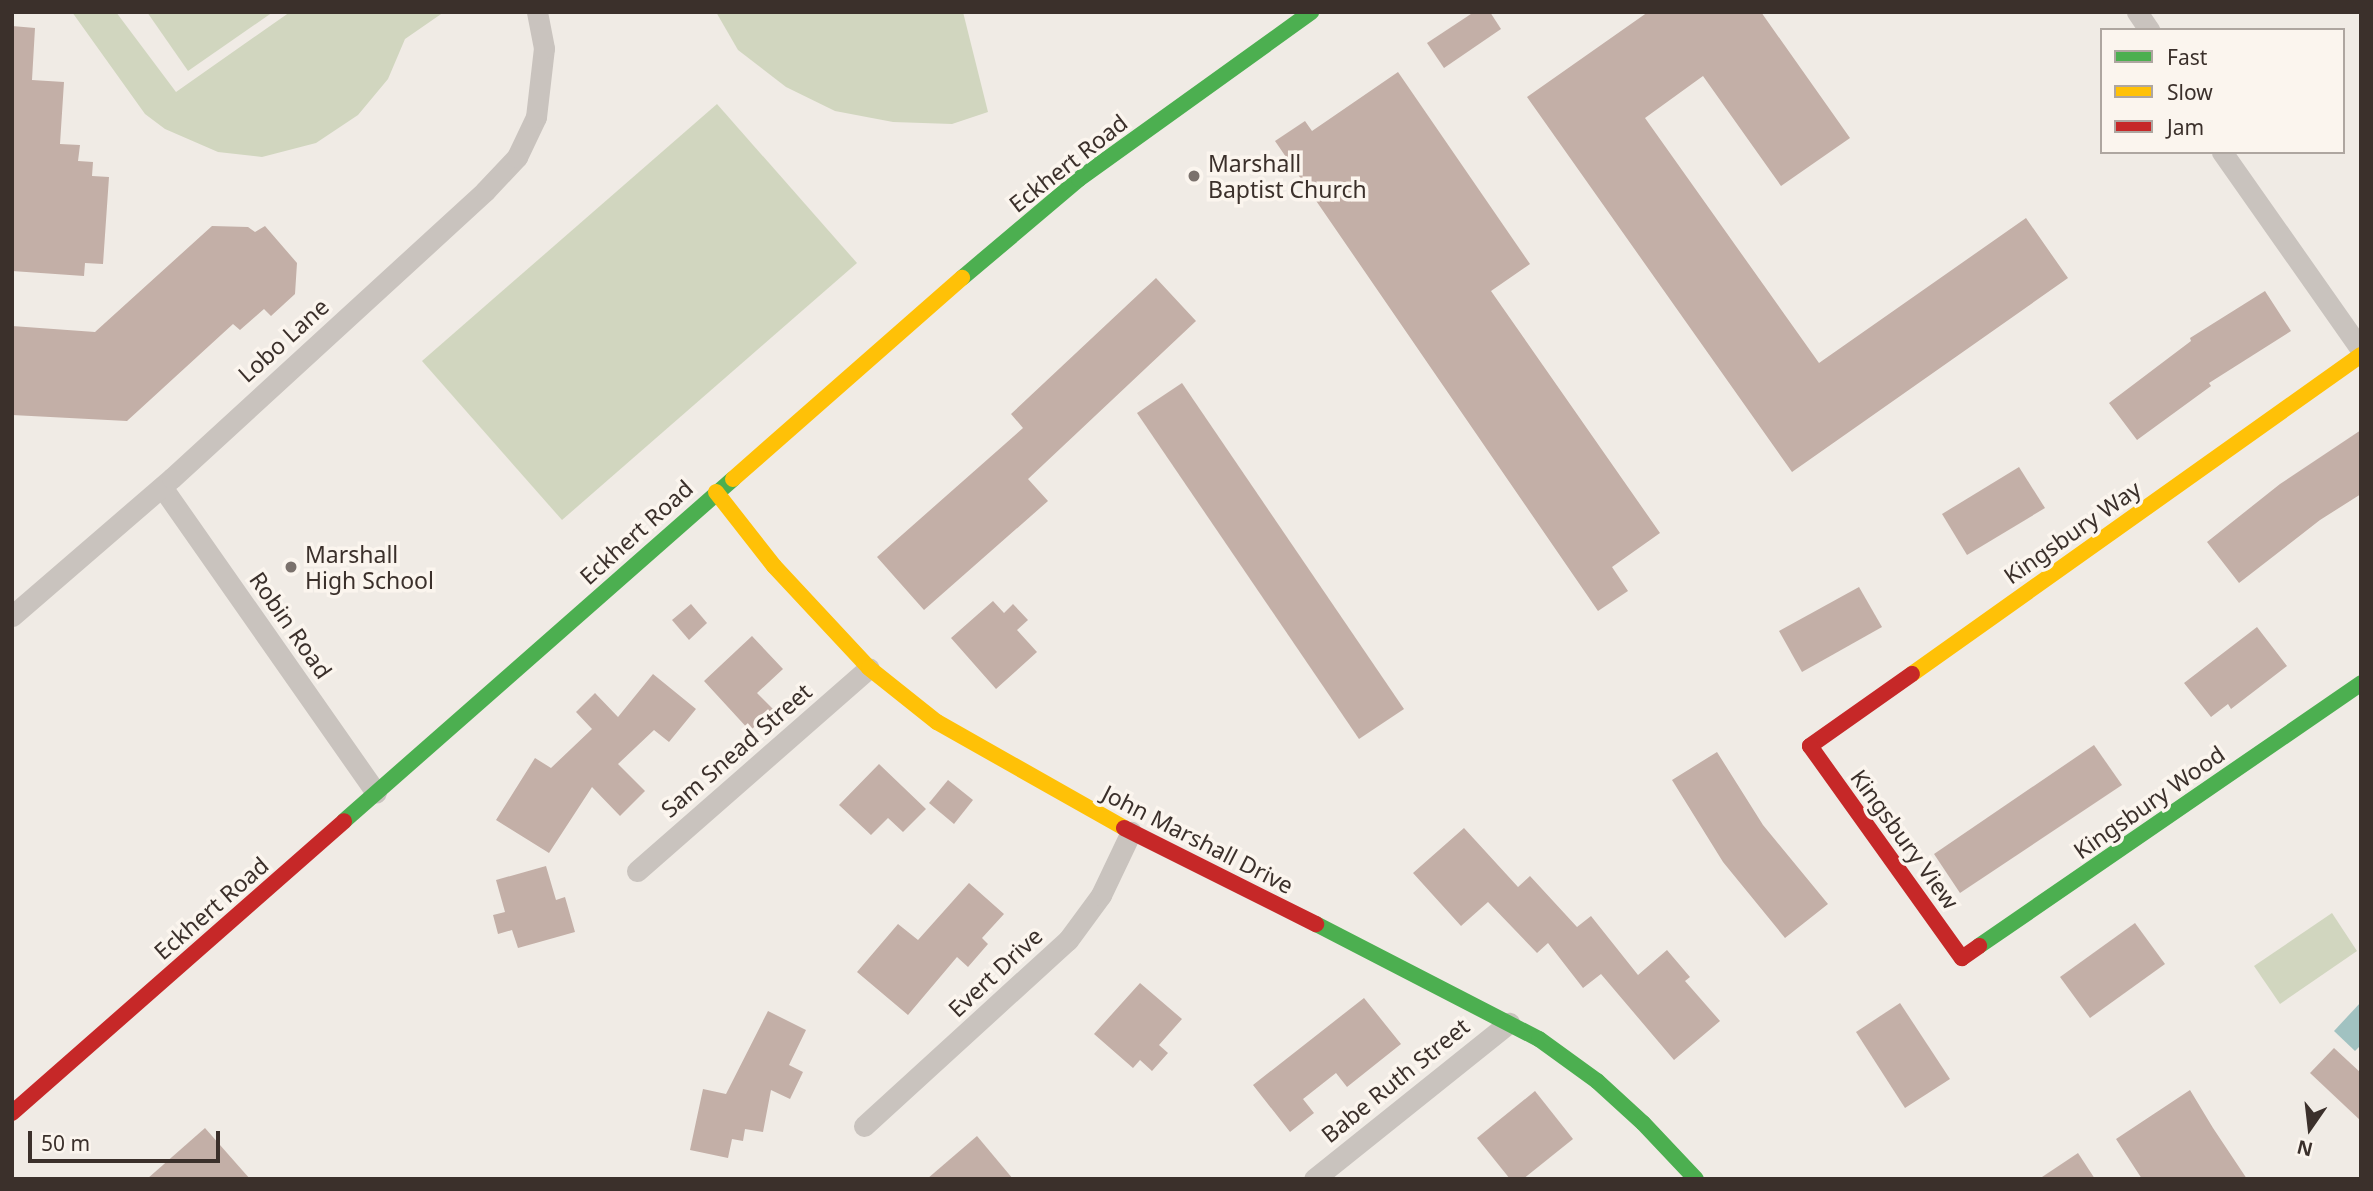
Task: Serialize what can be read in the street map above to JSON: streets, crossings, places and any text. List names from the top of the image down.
{
  "streets": {
    "street": [
      "Eckhert Road",
      "Lobo Lane",
      "Kingsbury Way",
      "Robin Road",
      "Sam Snead Street",
      "Kingsbury Wood",
      "John Marshall Drive",
      "Kingsbury View",
      "Evert Drive",
      "Babe Ruth Street"
    ]
  },
  "crossings": [
    ["Eckhert Road", "Robin Road"],
    ["Eckhert Road", "John Marshall Drive"],
    ["Lobo Lane", "Robin Road"],
    ["Kingsbury Way", "Kingsbury View"],
    ["Sam Snead Street", "John Marshall Drive"],
    ["Kingsbury Wood", "Kingsbury View"],
    ["John Marshall Drive", "Evert Drive"],
    ["John Marshall Drive", "Babe Ruth Street"]
  ],
  "places": ["Marshall Baptist Church", "Marshall High School"],
  "legend": ["Fast", "Slow", "Jam"],
  "scale_bar": "50 m",
  "north": "bottom"
}
